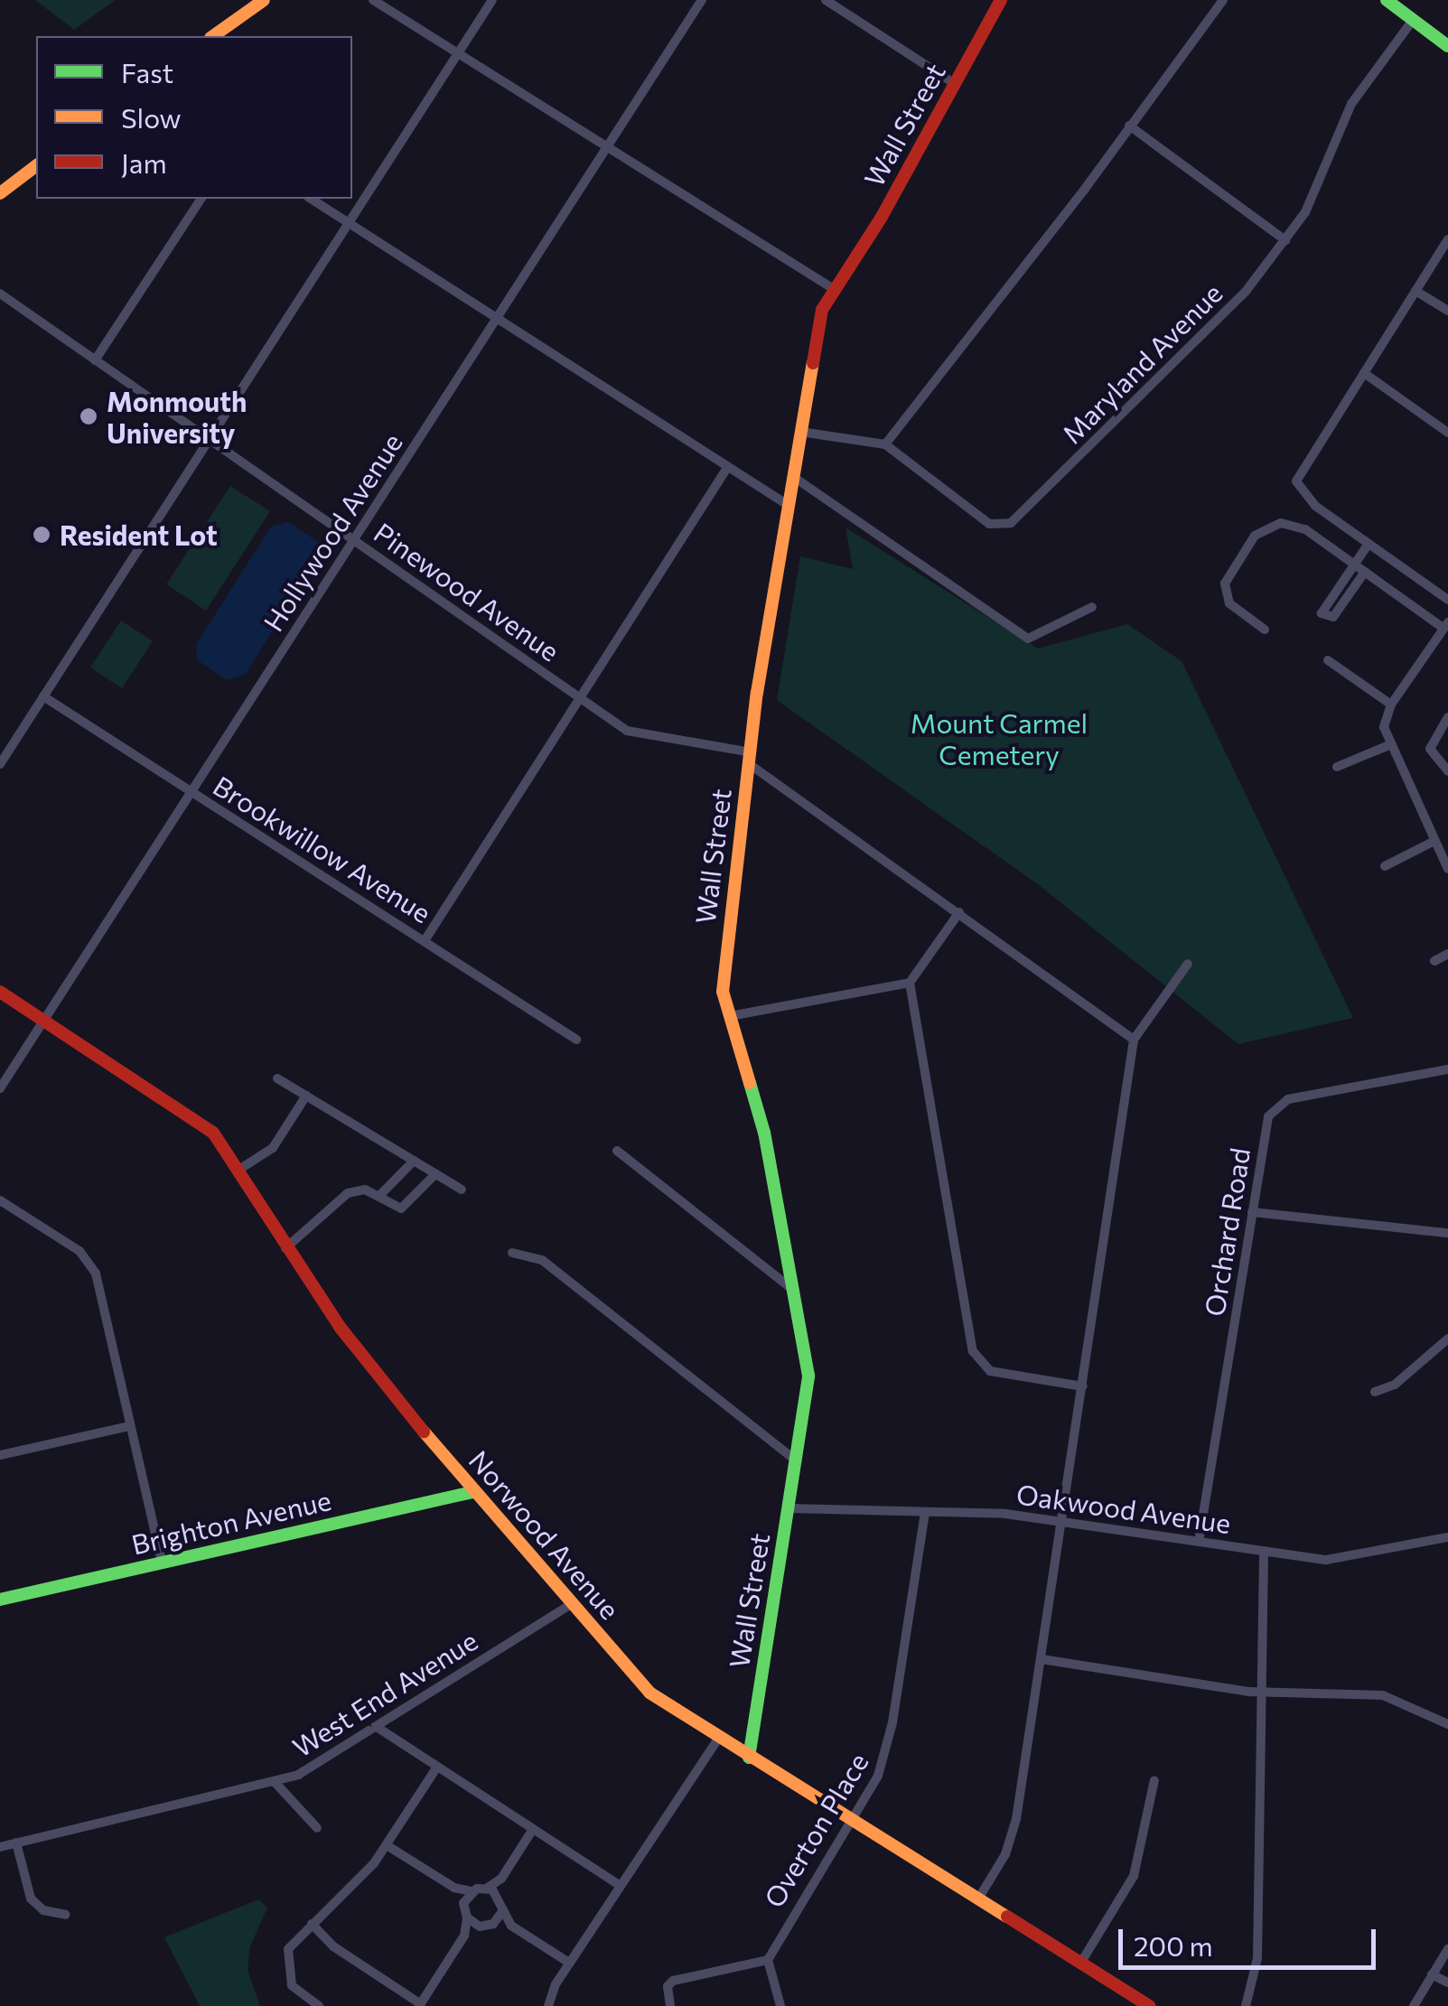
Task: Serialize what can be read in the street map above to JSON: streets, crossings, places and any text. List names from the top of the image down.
{
  "streets": {
    "street": [
      "Wall Street",
      "Maryland Avenue",
      "Hollywood Avenue",
      "Pinewood Avenue",
      "Brookwillow Avenue",
      "Orchard Road",
      "Oakwood Avenue",
      "Brighton Avenue",
      "Norwood Avenue",
      "West End Avenue",
      "Overton Place"
    ]
  },
  "crossings": [
    ["Wall Street", "Maryland Avenue"],
    ["Wall Street", "Pinewood Avenue"],
    ["Wall Street", "Oakwood Avenue"],
    ["Wall Street", "Norwood Avenue"],
    ["Hollywood Avenue", "Pinewood Avenue"],
    ["Hollywood Avenue", "Brookwillow Avenue"],
    ["Hollywood Avenue", "Norwood Avenue"],
    ["Orchard Road", "Oakwood Avenue"],
    ["Oakwood Avenue", "Overton Place"],
    ["Brighton Avenue", "Norwood Avenue"],
    ["Norwood Avenue", "West End Avenue"],
    ["Norwood Avenue", "Overton Place"]
  ],
  "parks": ["Mount Carmel Cemetery"],
  "places": ["Monmouth University", "Resident Lot"],
  "legend": ["Fast", "Slow", "Jam"],
  "scale_bar": "200 m"
}
